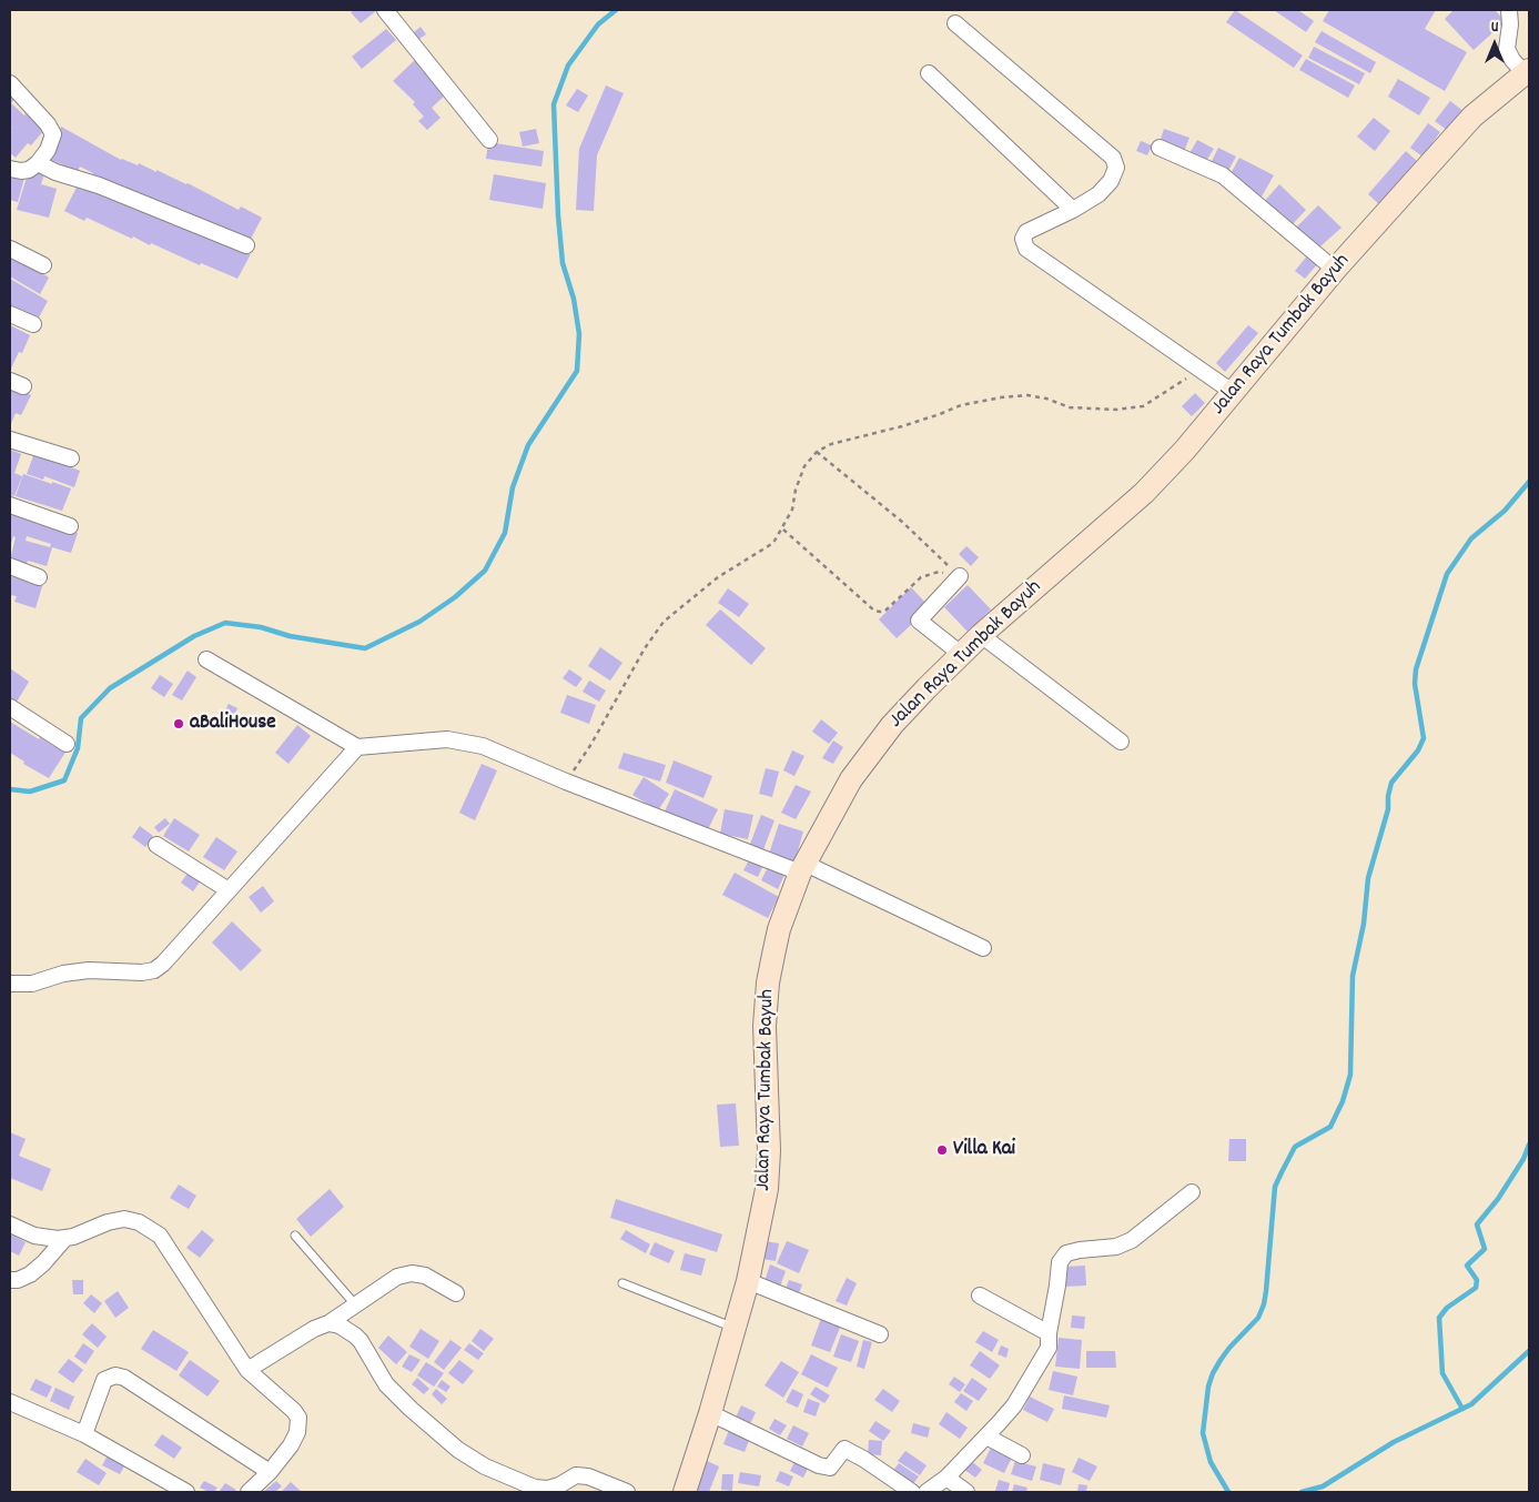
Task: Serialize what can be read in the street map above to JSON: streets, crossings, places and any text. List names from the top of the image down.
{
  "streets": {
    "street": ["Jalan Raya Tumbak Bayuh"]
  },
  "places": ["aBaliHouse", "Villa Kai"],
  "north": "top"
}
